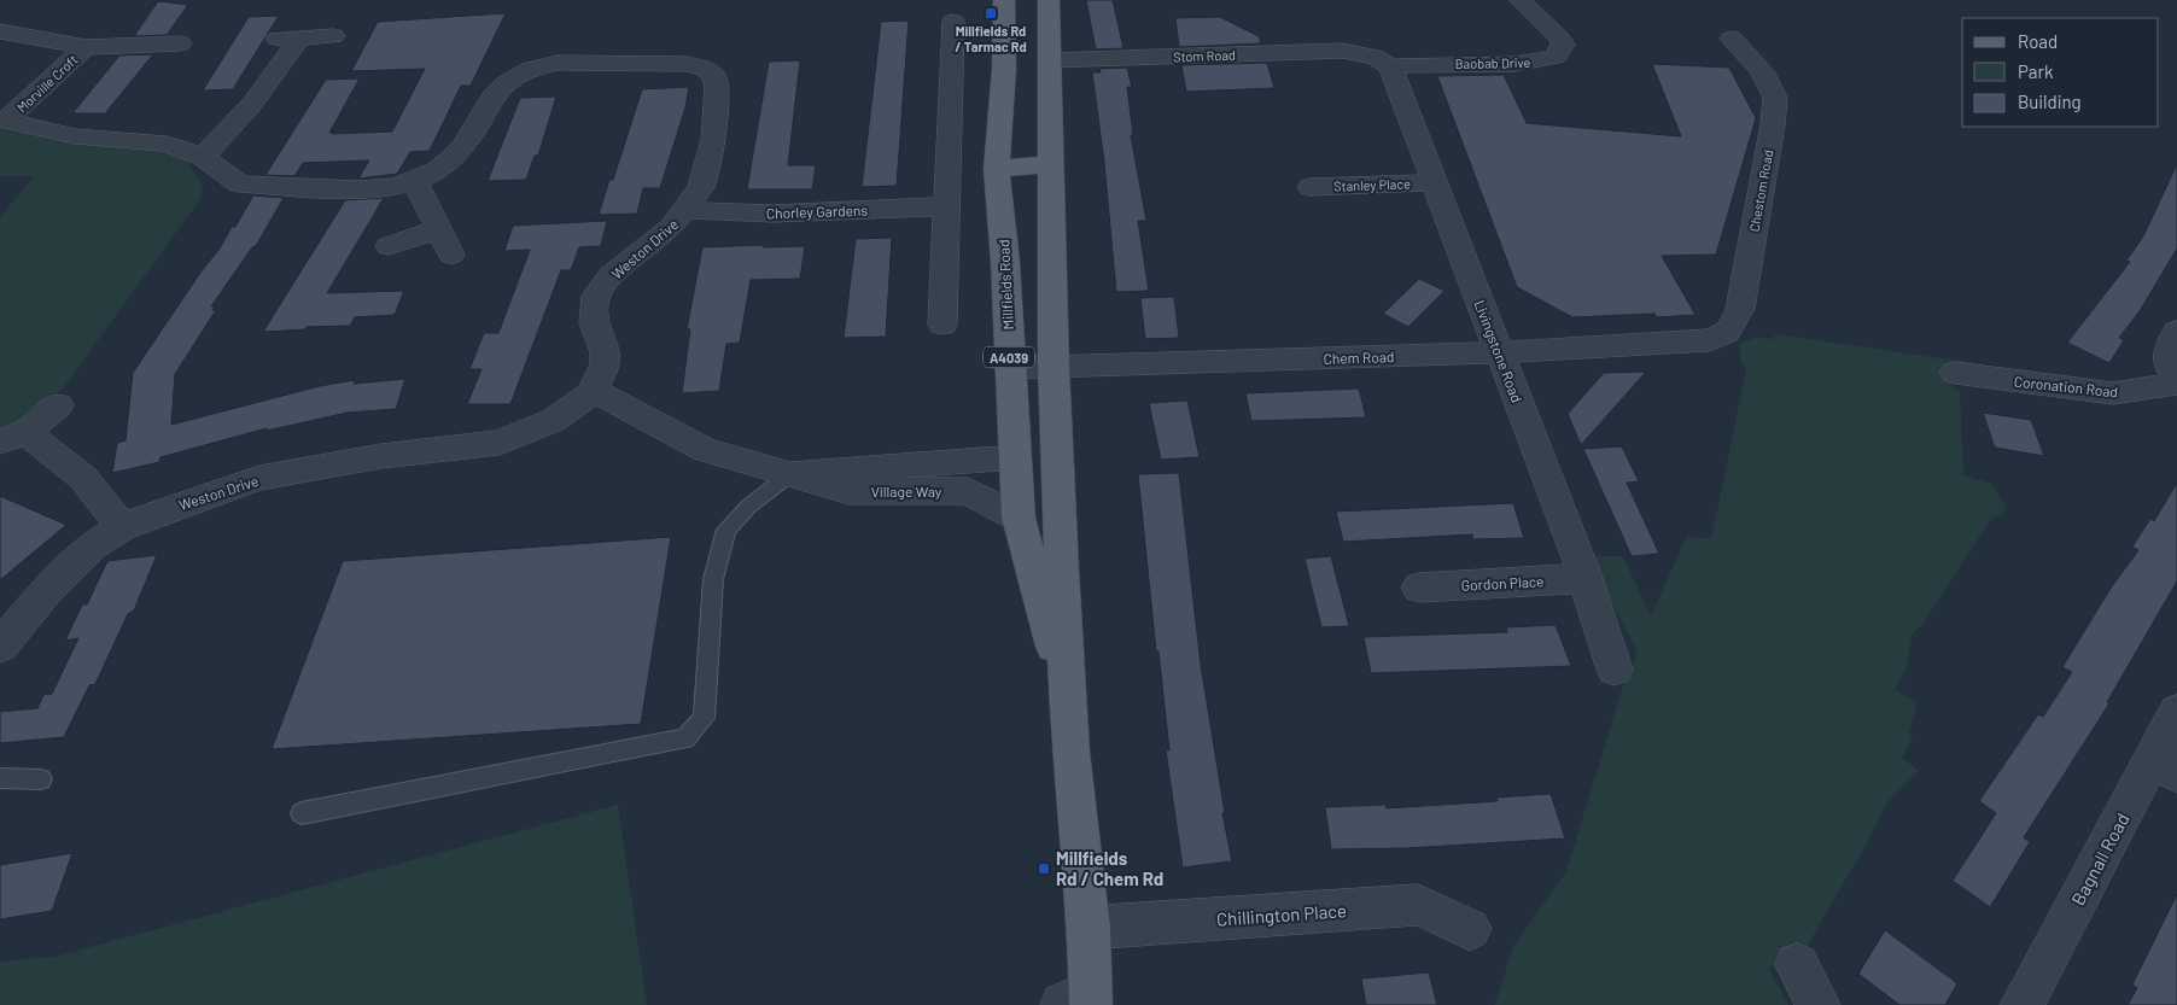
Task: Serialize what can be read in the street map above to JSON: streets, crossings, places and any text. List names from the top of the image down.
{
  "streets": {
    "main road": ["Millfields Road", "A4039"],
    "street": [
      "Stom Road",
      "Baobab Drive",
      "Morville Croft",
      "Stanley Place",
      "Chestom Road",
      "Chorley Gardens",
      "Weston Drive",
      "Livingstone Road",
      "Chem Road",
      "Coronation Road",
      "Village Way",
      "Gordon Place",
      "Bagnall Road",
      "Chillington Place"
    ]
  },
  "crossings": [
    ["Stom Road", "Baobab Drive"],
    ["Stom Road", "Millfields Road"],
    ["Stom Road", "Livingstone Road"],
    ["Baobab Drive", "Livingstone Road"],
    ["Morville Croft", "Weston Drive"],
    ["Stanley Place", "Livingstone Road"],
    ["Chestom Road", "Chem Road"],
    ["Chorley Gardens", "Weston Drive"],
    ["Weston Drive", "Village Way"],
    ["Millfields Road", "Chem Road"],
    ["Millfields Road", "Village Way"],
    ["Millfields Road", "Chillington Place"],
    ["Livingstone Road", "Chem Road"],
    ["Livingstone Road", "Gordon Place"]
  ],
  "places": {
    "transit": ["Millfields Rd / Tarmac Rd", "Millfields Rd / Chem Rd"]
  },
  "legend": ["Road", "Park", "Building"]
}
